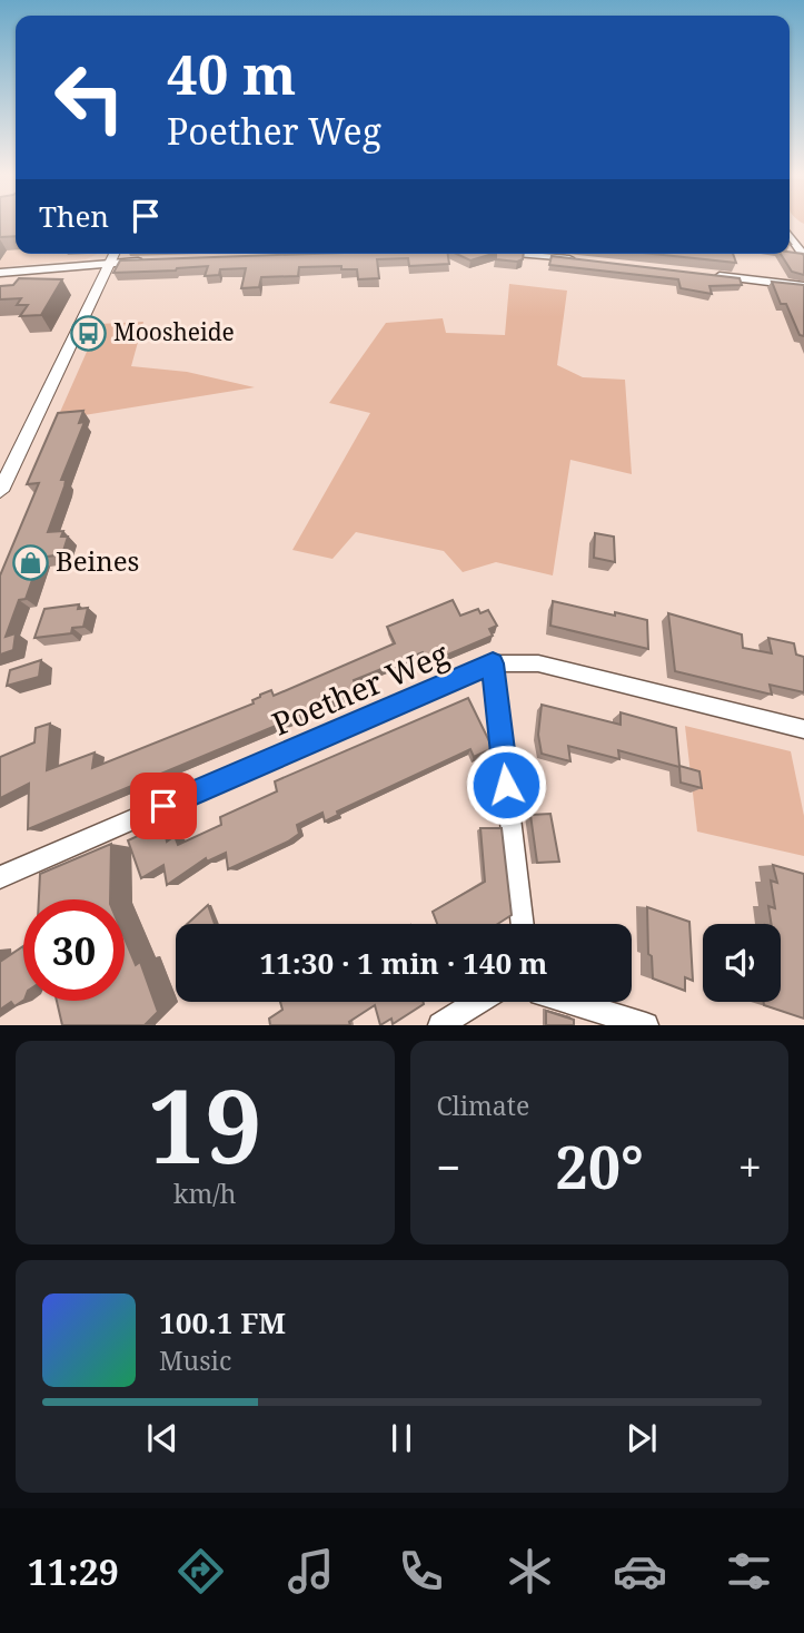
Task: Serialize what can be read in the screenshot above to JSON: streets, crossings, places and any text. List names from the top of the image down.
{
  "streets": {
    "street": ["Poether Weg"]
  },
  "places": {
    "bus stop": ["Moosheide"],
    "shop": ["Beines"]
  },
  "page": {
    "turn": ["40 m", "Poether Weg"],
    "then": "Then",
    "limit": "30",
    "trip": "11:30 · 1 min · 140 m",
    "tile": [
      ["19", "km/h"],
      "Climate"
    ],
    "heat": ["−", "20°", "+"],
    "song": ["100.1 FM", "Music"],
    "tabs": "11:29"
  }
}
